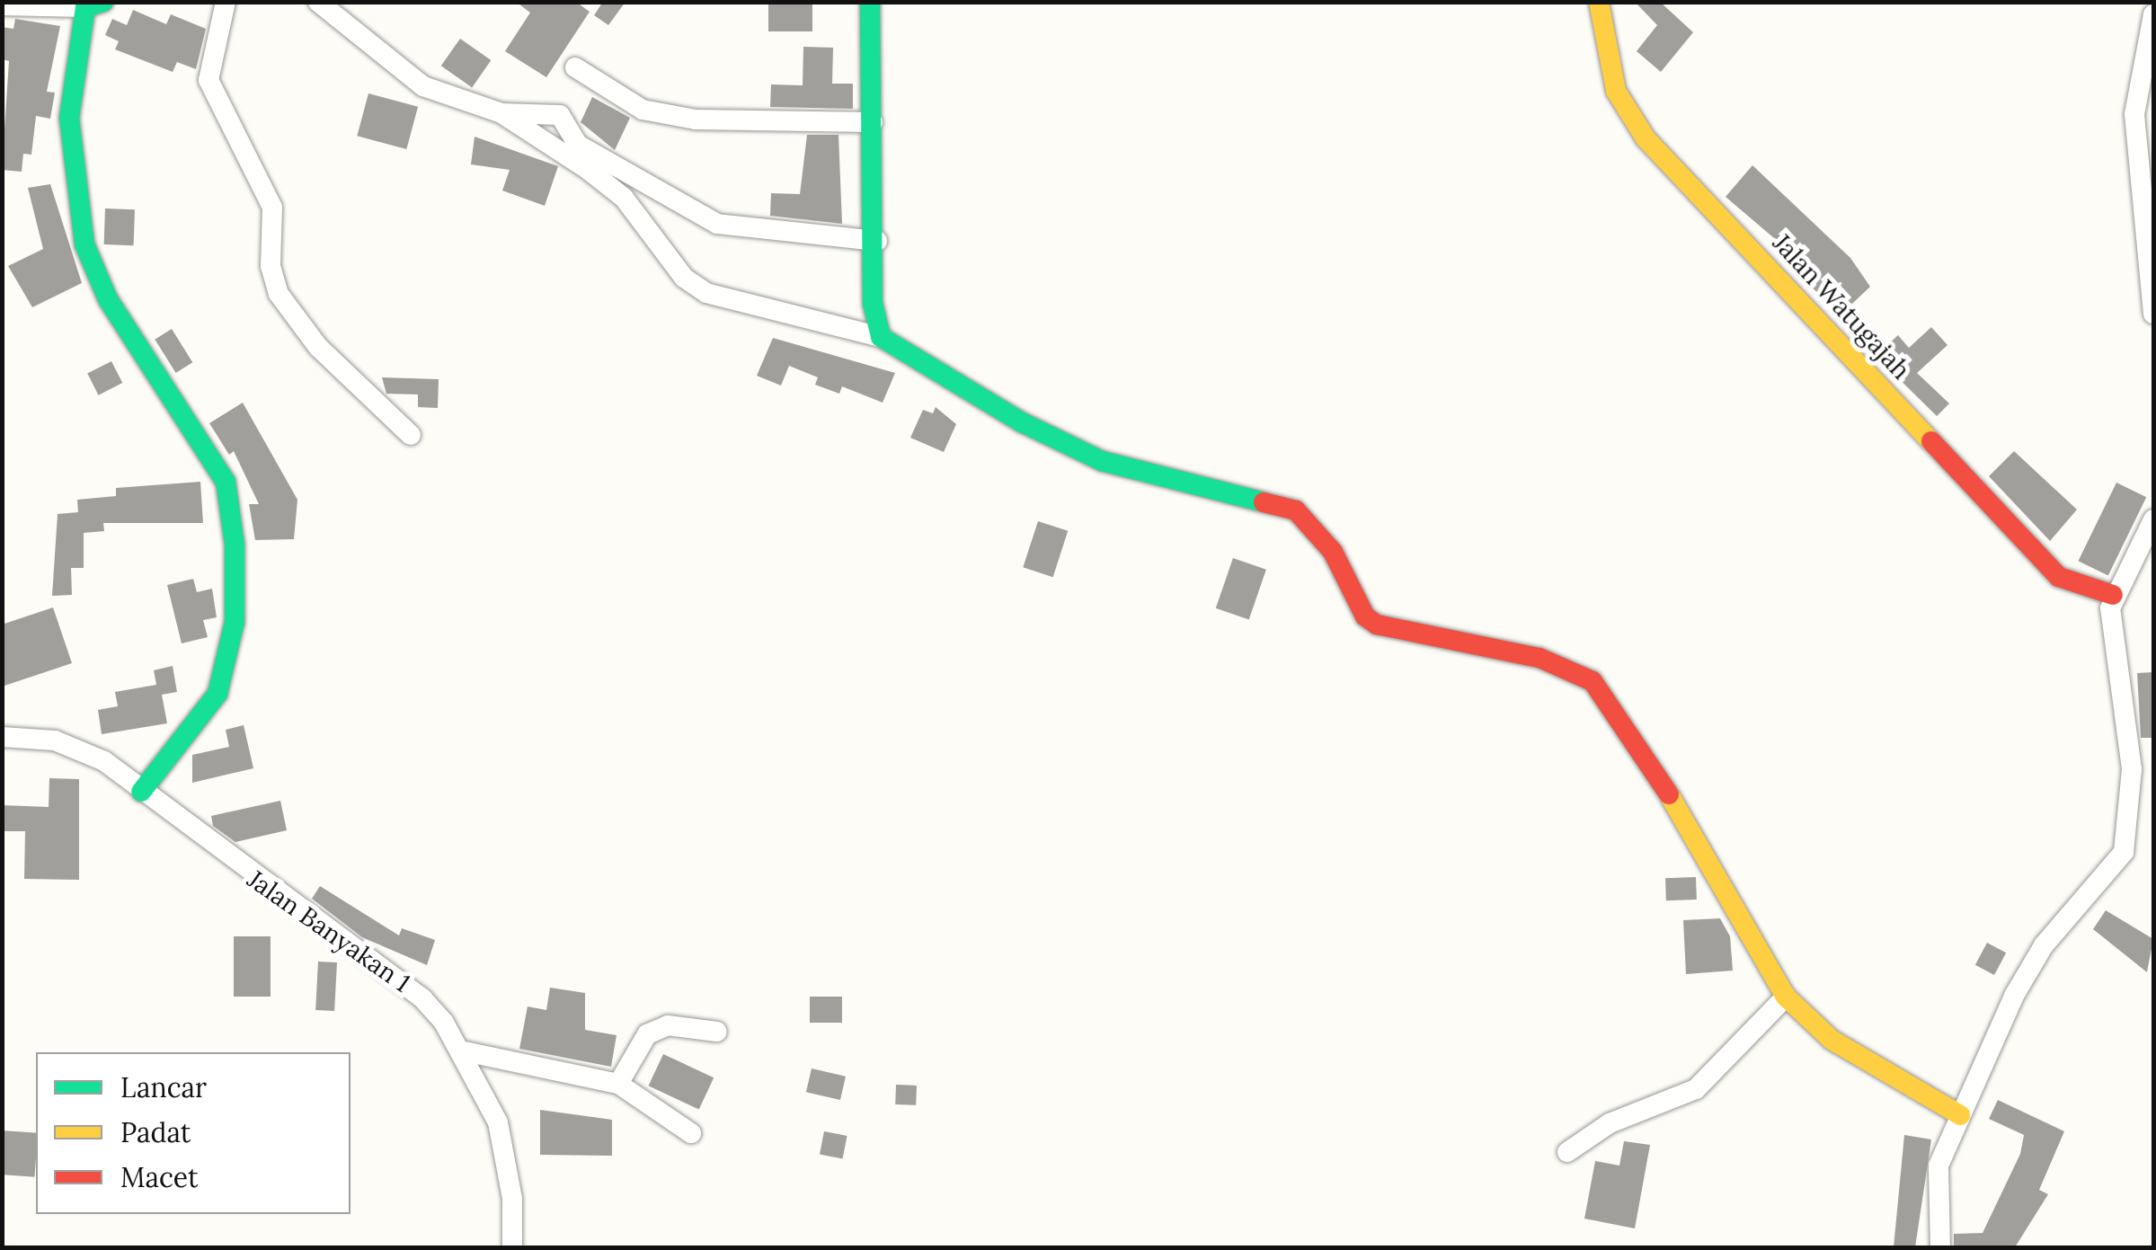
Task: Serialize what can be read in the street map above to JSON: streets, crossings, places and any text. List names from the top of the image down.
{
  "streets": {
    "street": ["Jalan Watugajah", "Jalan Banyakan 1"]
  },
  "legend": ["Lancar", "Padat", "Macet"]
}
